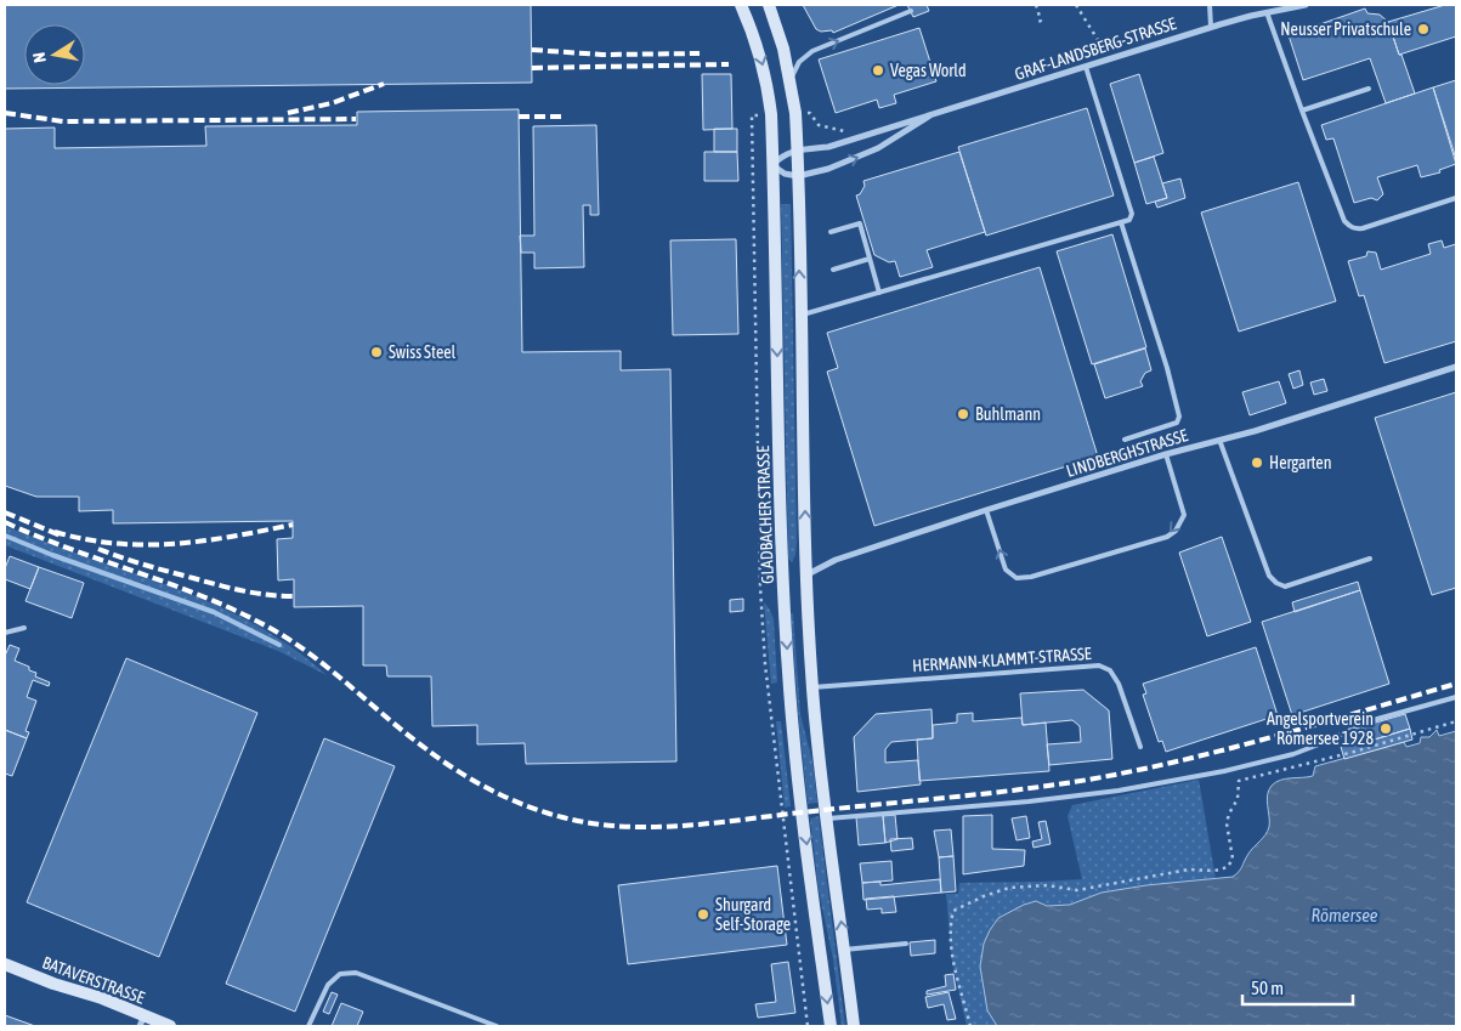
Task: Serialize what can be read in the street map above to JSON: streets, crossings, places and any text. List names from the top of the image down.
{
  "streets": {
    "main road": ["GLADBACHER STRASSE", "BATAVERSTRASSE"],
    "street": ["GRAF-LANDSBERG-STRASSE", "LINDBERGHSTRASSE"],
    "lane": ["HERMANN-KLAMMT-STRASSE"]
  },
  "crossings": [
    ["GRAF-LANDSBERG-STRASSE", "GLADBACHER STRASSE"]
  ],
  "water": ["Römersee"],
  "places": [
    "Neusser Privatschule",
    "Vegas World",
    "Swiss Steel",
    "Buhlmann",
    "Hergarten",
    "Angelsportverein Römersee 1928",
    "Shurgard Self-Storage"
  ],
  "scale_bar": "50 m",
  "north": "left"
}
